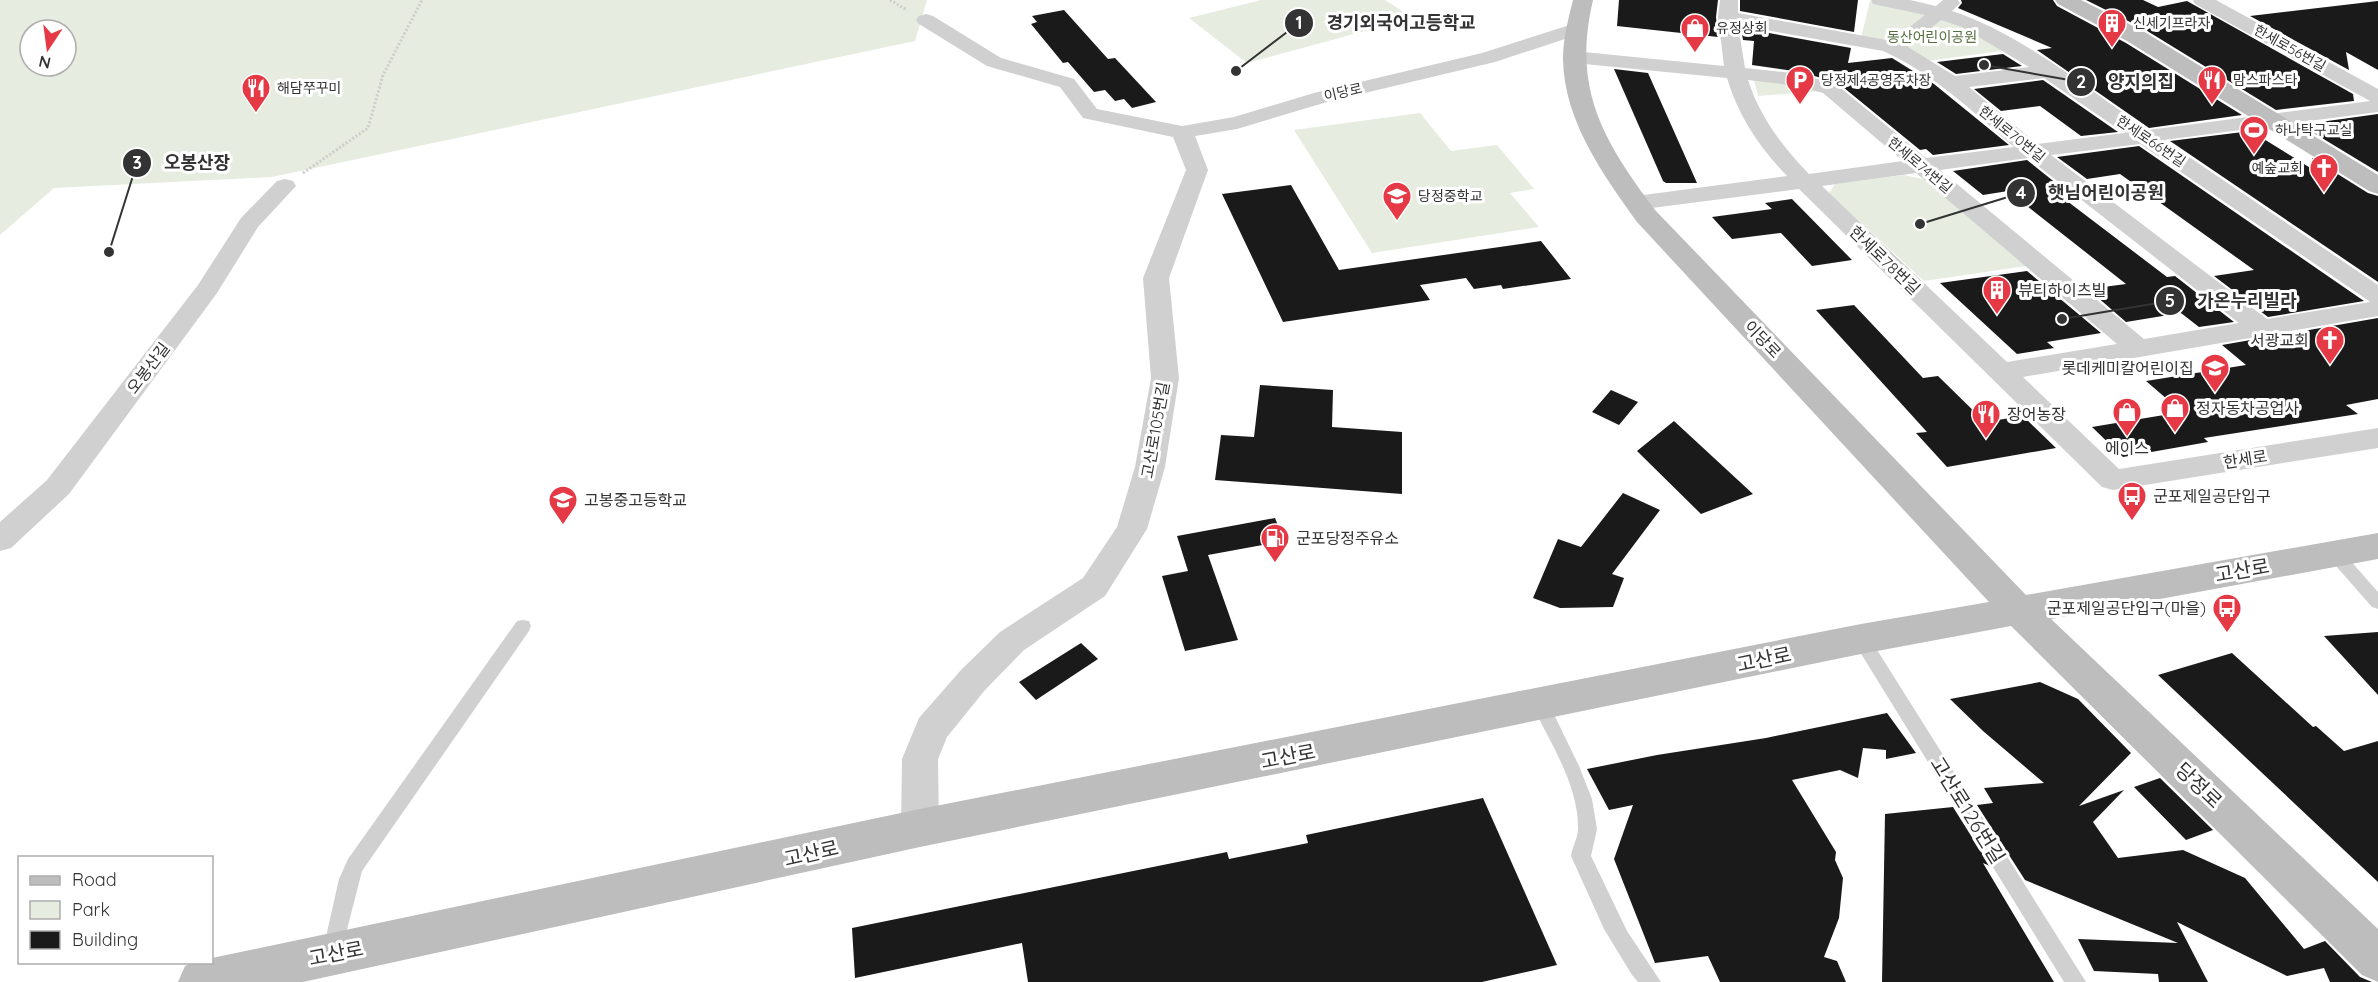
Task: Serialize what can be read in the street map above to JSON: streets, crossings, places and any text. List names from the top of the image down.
{
  "streets": {
    "street": [
      "한세로56번길",
      "이당로",
      "한세로70번길",
      "한세로66번길",
      "한세로74번길",
      "한세로78번길",
      "오봉산길",
      "고산로105번길",
      "한세로",
      "고산로",
      "당정로"
    ],
    "lane": ["고산로126번길"]
  },
  "crossings": [
    ["이당로", "한세로74번길"],
    ["이당로", "고산로105번길"],
    ["이당로", "고산로"],
    ["이당로", "당정로"],
    ["한세로70번길", "한세로78번길"],
    ["한세로74번길", "한세로78번길"],
    ["한세로78번길", "한세로"],
    ["고산로105번길", "고산로"],
    ["고산로", "당정로"],
    ["고산로", "고산로126번길"]
  ],
  "parks": ["동산어린이공원"],
  "places": {
    "building": ["신세기프라자", "뷰티하이츠빌"],
    "shop": ["유정상회", "정자동차공업사", "에이스"],
    "other": [
      "양지의집",
      "경기외국어고등학교",
      "햇님어린이공원",
      "오봉산장",
      "가온누리빌라"
    ],
    "parking": ["당정제4공영주차장"],
    "restaurant": ["맘스파스타", "해담쭈꾸미", "장어농장"],
    "sports": ["하나탁구교실"],
    "church": ["예숲교회", "서광교회"],
    "school or university": ["당정중학교", "롯데케미칼어린이집", "고봉중고등학교"],
    "bus stop": ["군포제일공단입구", "군포제일공단입구(마을)"],
    "fuel station": ["군포당정주유소"]
  },
  "legend": ["Road", "Park", "Building"],
  "north": "bottom"
}
